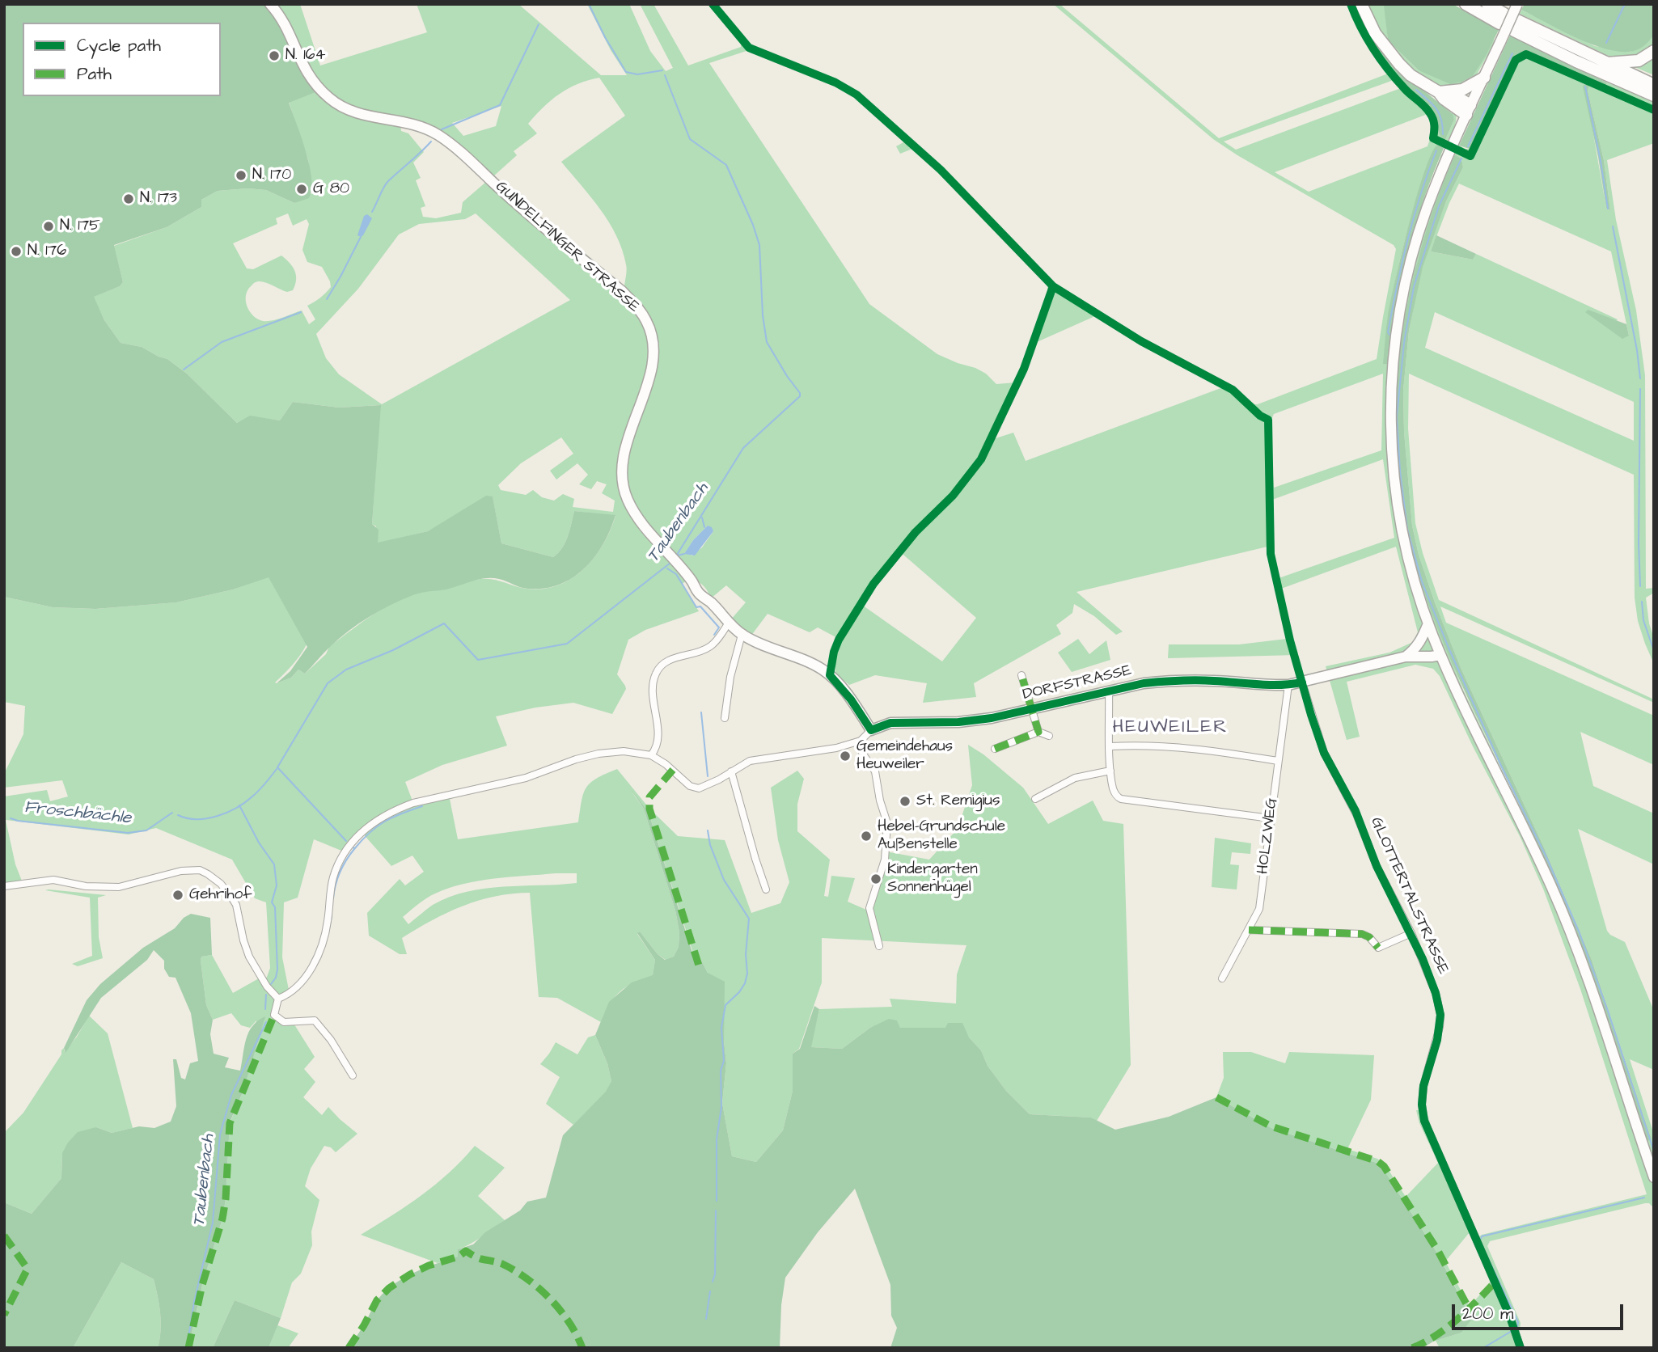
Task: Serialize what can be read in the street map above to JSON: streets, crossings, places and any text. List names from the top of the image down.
{
  "streets": {
    "street": [
      "GUNDELFINGER STRASSE",
      "DORFSTRASSE",
      "HOLZWEG",
      "GLOTTERTALSTRASSE"
    ]
  },
  "crossings": [
    ["GUNDELFINGER STRASSE", "DORFSTRASSE"],
    ["DORFSTRASSE", "HOLZWEG"],
    ["DORFSTRASSE", "GLOTTERTALSTRASSE"]
  ],
  "districts": ["HEUWEILER"],
  "water": ["Taubenbach", "Froschbächle"],
  "places": [
    "N. 164",
    "N. 170",
    "G 80",
    "N. 173",
    "N. 175",
    "N. 176",
    "Gemeindehaus Heuweiler",
    "St. Remigius",
    "Hebel-Grundschule Außenstelle",
    "Kindergarten Sonnenhügel",
    "Gehrihof"
  ],
  "legend": ["Cycle path", "Path"],
  "scale_bar": "200 m"
}
